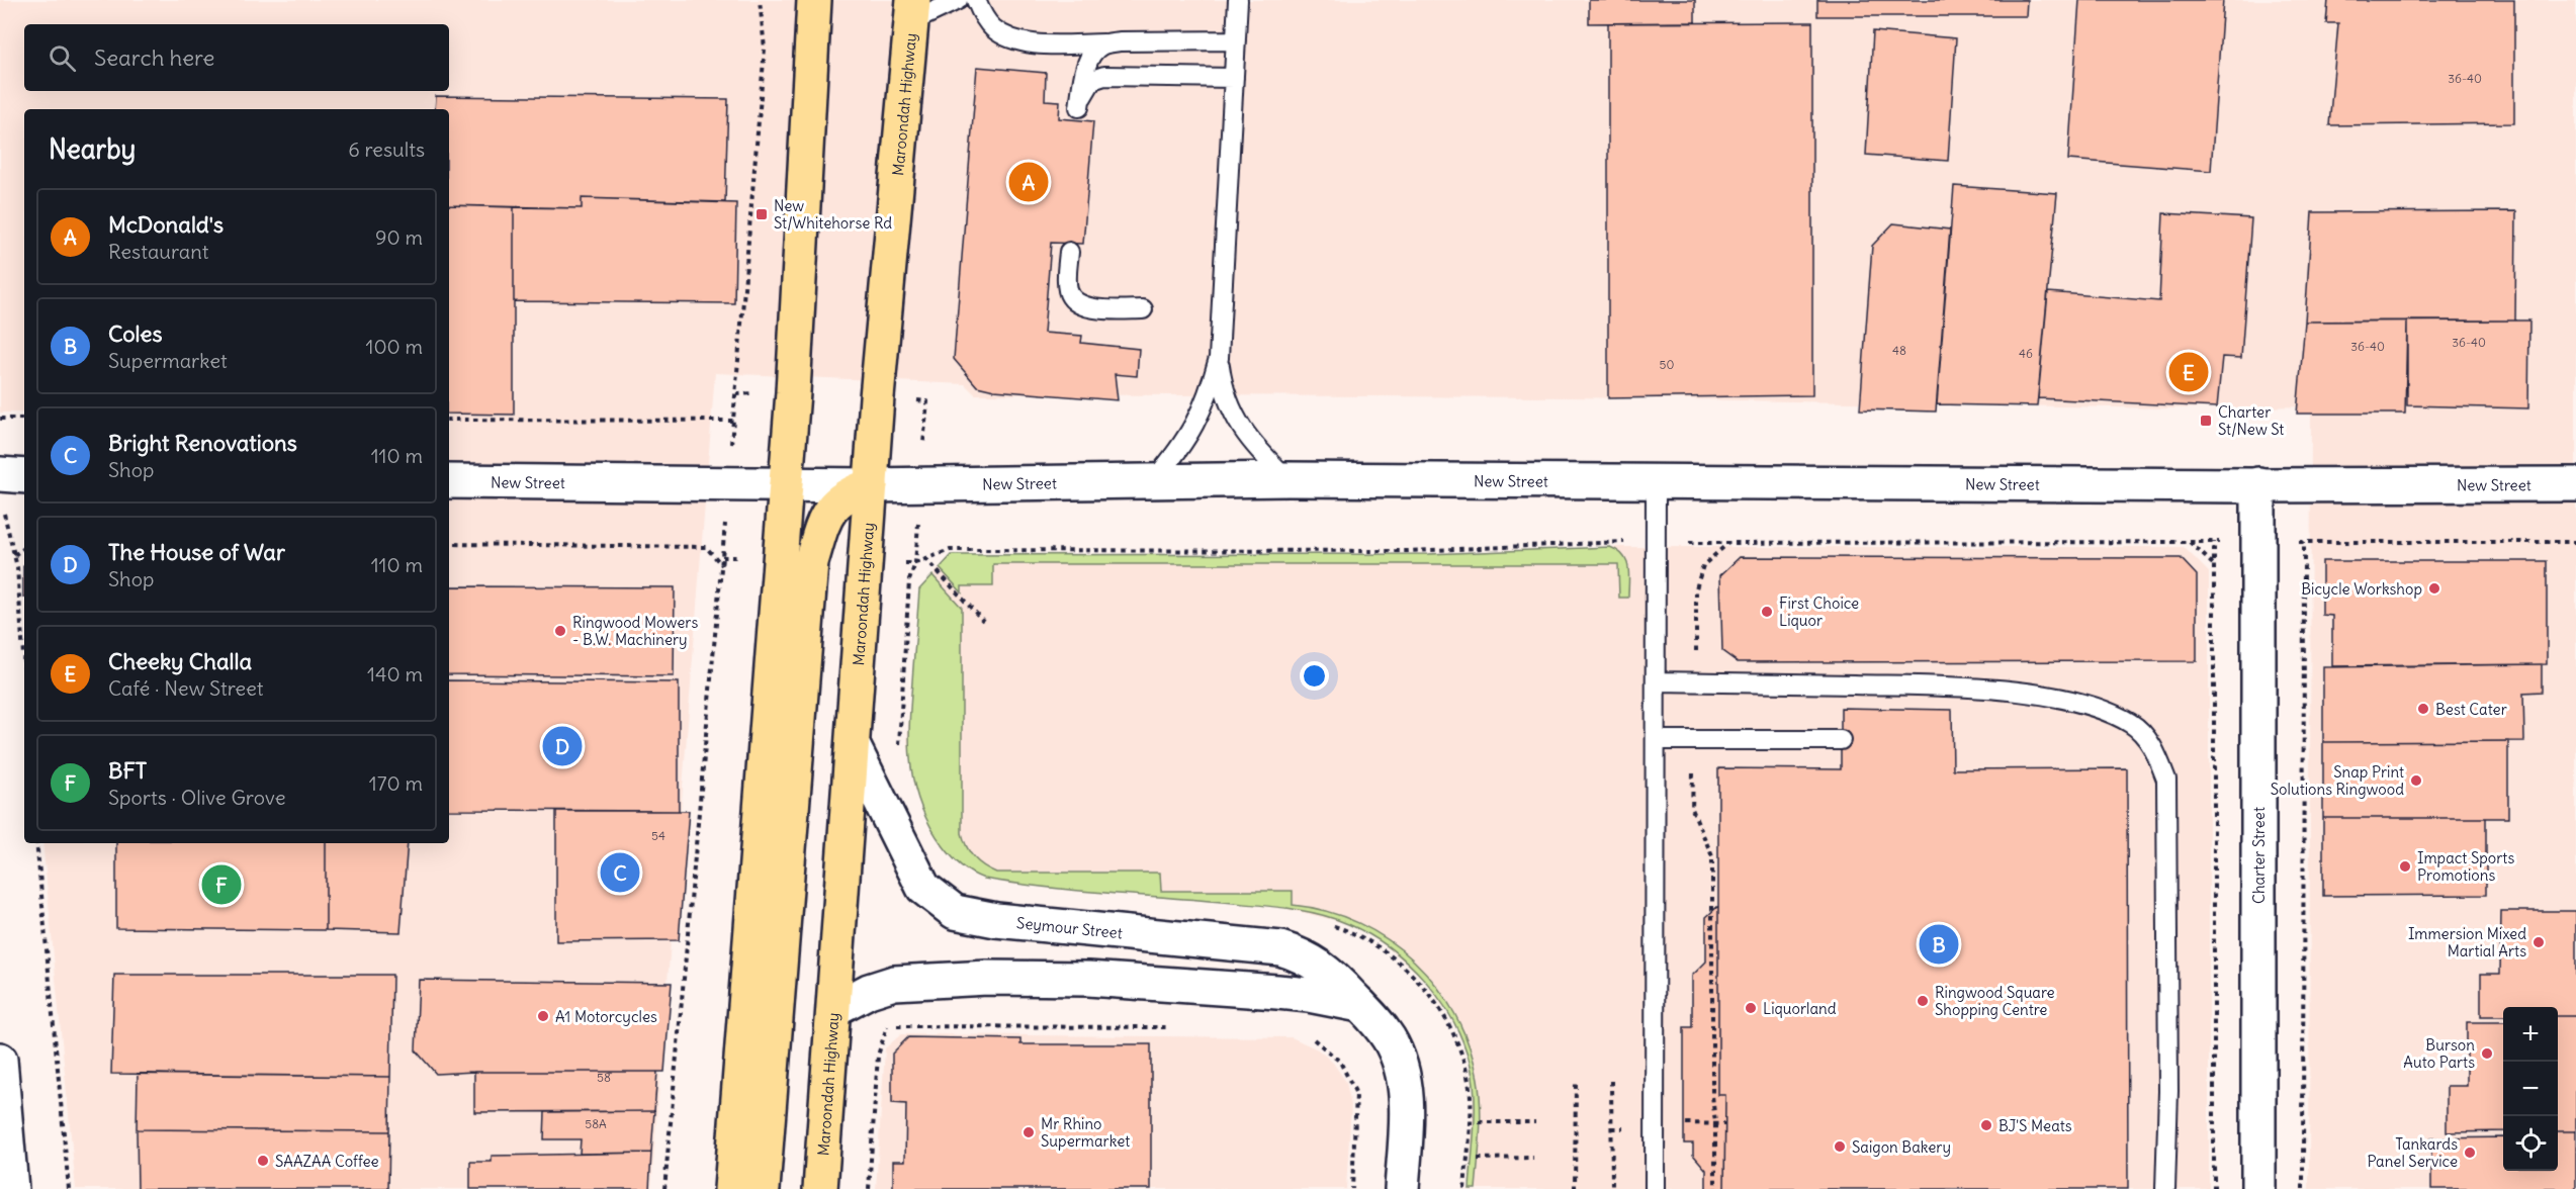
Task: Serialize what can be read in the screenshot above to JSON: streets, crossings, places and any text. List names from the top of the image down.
{
  "streets": {
    "highway": ["Maroondah Highway"],
    "street": ["New Street", "Charter Street", "Seymour Street"]
  },
  "crossings": [
    ["Maroondah Highway", "New Street"],
    ["Maroondah Highway", "Seymour Street"],
    ["New Street", "Charter Street"]
  ],
  "places": {
    "transit": ["New St/Whitehorse Rd", "Charter St/New St"],
    "other": [
      "Bicycle Workshop",
      "First Choice Liquor",
      "Ringwood Mowers - B.W. Machinery",
      "Best Cater",
      "Snap Print Solutions Ringwood",
      "Impact Sports Promotions",
      "Immersion Mixed Martial Arts",
      "Ringwood Square Shopping Centre",
      "Liquorland",
      "A1 Motorcycles",
      "Burson Auto Parts",
      "BJ'S Meats",
      "Mr Rhino Supermarket",
      "Saigon Bakery",
      "Tankards Panel Service",
      "SAAZAA Coffee"
    ]
  },
  "house_numbers": [
    "36-40",
    "36-40",
    "36-40",
    "48",
    "46",
    "50",
    "54",
    "58",
    "58A"
  ],
  "page": {
    "search": "Search here",
    "heading": ["Nearby", "6 results"],
    "pins": [
      "A",
      "E",
      "D",
      "C",
      "F",
      "B"
    ],
    "list": [
      {
        "mark": "A",
        "name": "McDonald's",
        "note": "Restaurant",
        "value": "90 m"
      },
      {
        "mark": "B",
        "name": "Coles",
        "note": "Supermarket",
        "value": "100 m"
      },
      {
        "mark": "C",
        "name": "Bright Renovations",
        "note": "Shop",
        "value": "110 m"
      },
      {
        "mark": "D",
        "name": "The House of War",
        "note": "Shop",
        "value": "110 m"
      },
      {
        "mark": "E",
        "name": "Cheeky Challa",
        "note": "Café · New Street",
        "value": "140 m"
      },
      {
        "mark": "F",
        "name": "BFT",
        "note": "Sports · Olive Grove",
        "value": "170 m"
      }
    ],
    "map_buttons": ["+", "−"]
  }
}
